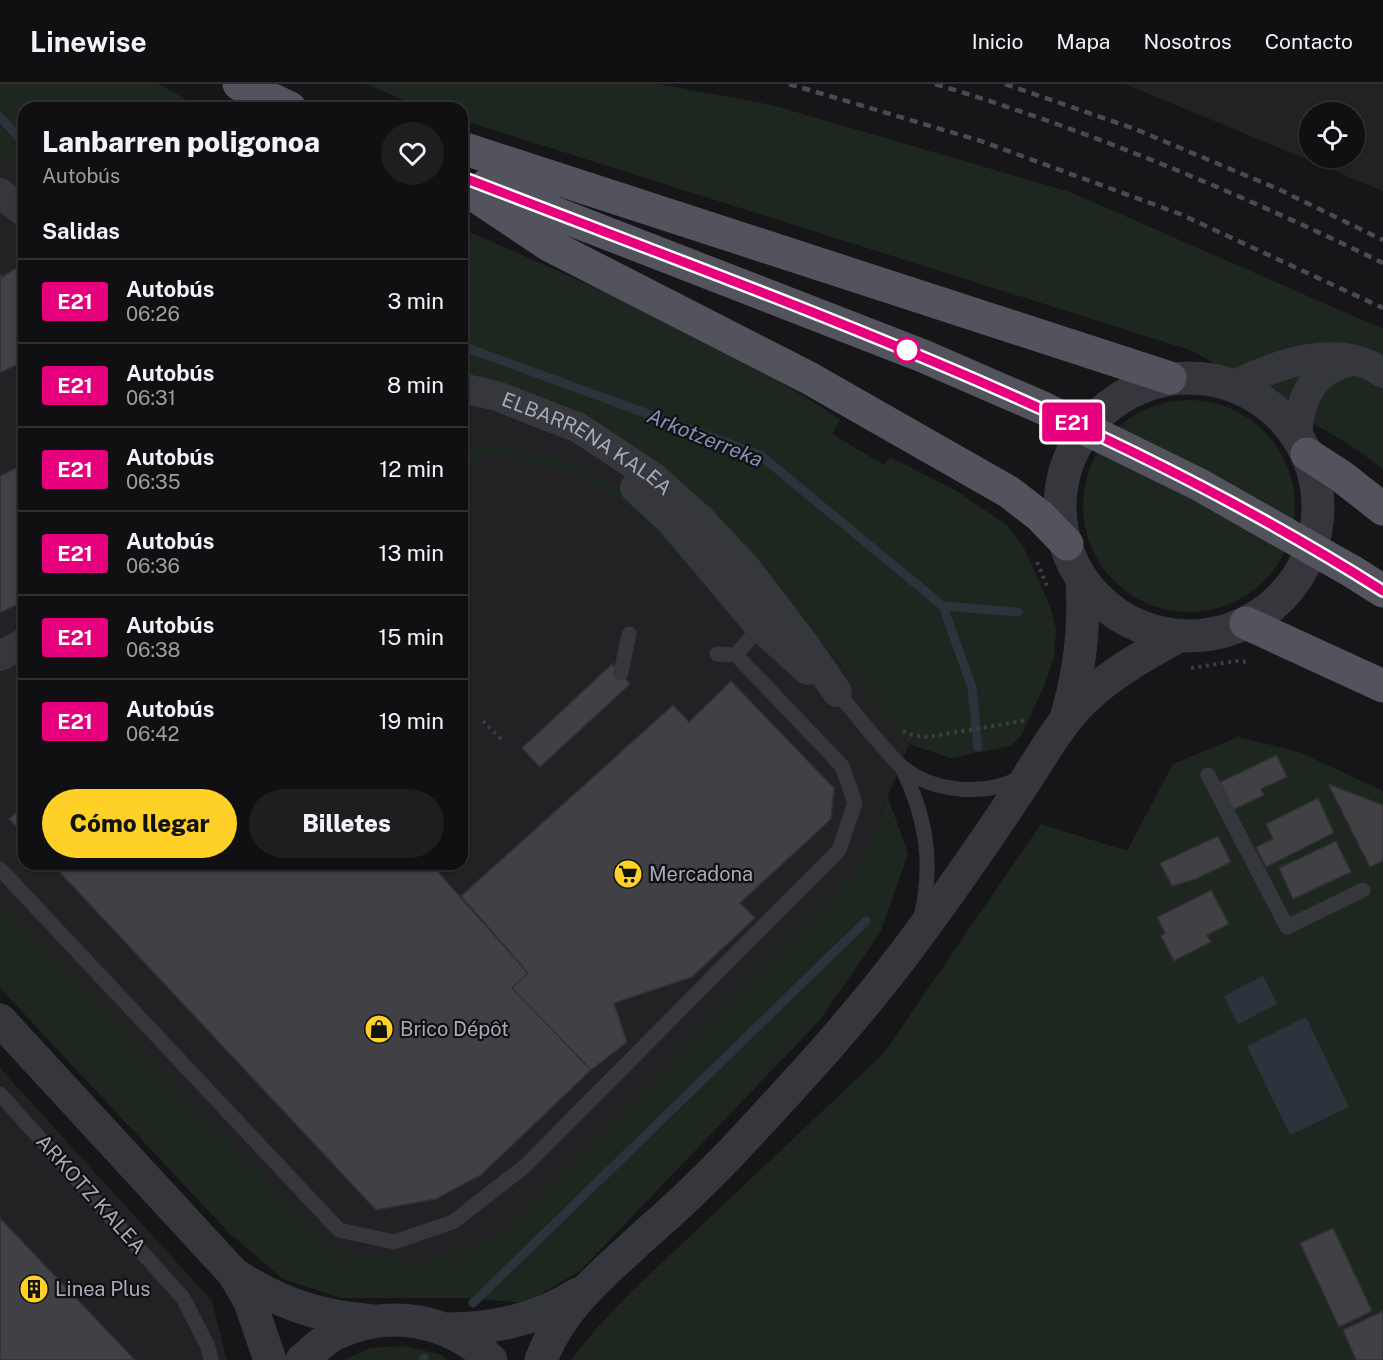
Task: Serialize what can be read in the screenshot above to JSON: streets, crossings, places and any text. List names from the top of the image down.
{
  "streets": {
    "street": ["ELBARRENA KALEA"],
    "lane": ["ARKOTZ KALEA"]
  },
  "water": ["Arkotzerreka"],
  "places": {
    "supermarket": ["Mercadona"],
    "shop": ["Brico Dépôt"],
    "building": ["Linea Plus"]
  },
  "lines": ["bus line E21"],
  "page": {
    "header": "Linewise",
    "nav": [
      "Inicio",
      "Mapa",
      "Nosotros",
      "Contacto"
    ],
    "on_map": "E21",
    "heading": [
      ["Lanbarren poligonoa", "Autobús"],
      "Salidas"
    ],
    "list": [
      {
        "mark": "E21",
        "name": "Autobús",
        "note": "06:26",
        "value": "3 min"
      },
      {
        "mark": "E21",
        "name": "Autobús",
        "note": "06:31",
        "value": "8 min"
      },
      {
        "mark": "E21",
        "name": "Autobús",
        "note": "06:35",
        "value": "12 min"
      },
      {
        "mark": "E21",
        "name": "Autobús",
        "note": "06:36",
        "value": "13 min"
      },
      {
        "mark": "E21",
        "name": "Autobús",
        "note": "06:38",
        "value": "15 min"
      },
      {
        "mark": "E21",
        "name": "Autobús",
        "note": "06:42",
        "value": "19 min"
      }
    ],
    "buttons": ["Cómo llegar", "Billetes"]
  }
}
